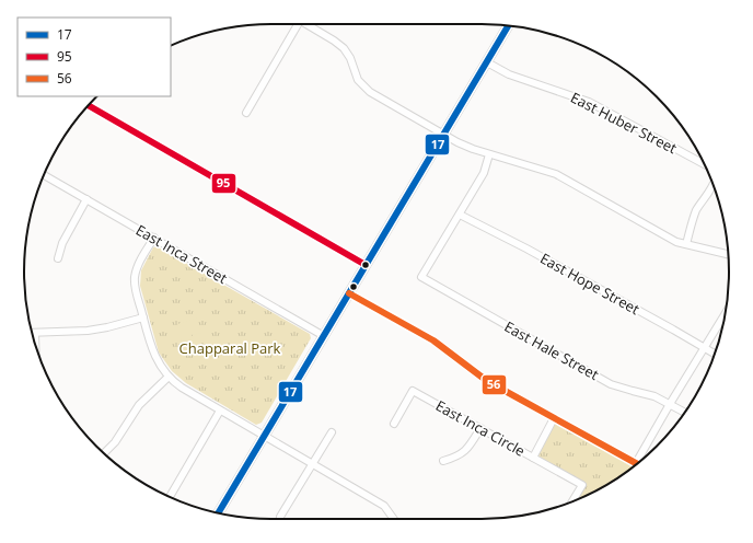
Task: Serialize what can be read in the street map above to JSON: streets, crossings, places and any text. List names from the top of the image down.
{
  "streets": {
    "street": [
      "East Huber Street",
      "East Inca Street",
      "East Hope Street",
      "East Hale Street",
      "East Inca Circle"
    ]
  },
  "crossings": [
    ["East Hope Street", "East Hale Street"]
  ],
  "parks": ["Chapparal Park"],
  "lines": ["transit line 17", "transit line 95", "transit line 56"],
  "legend": ["17", "95", "56"]
}
